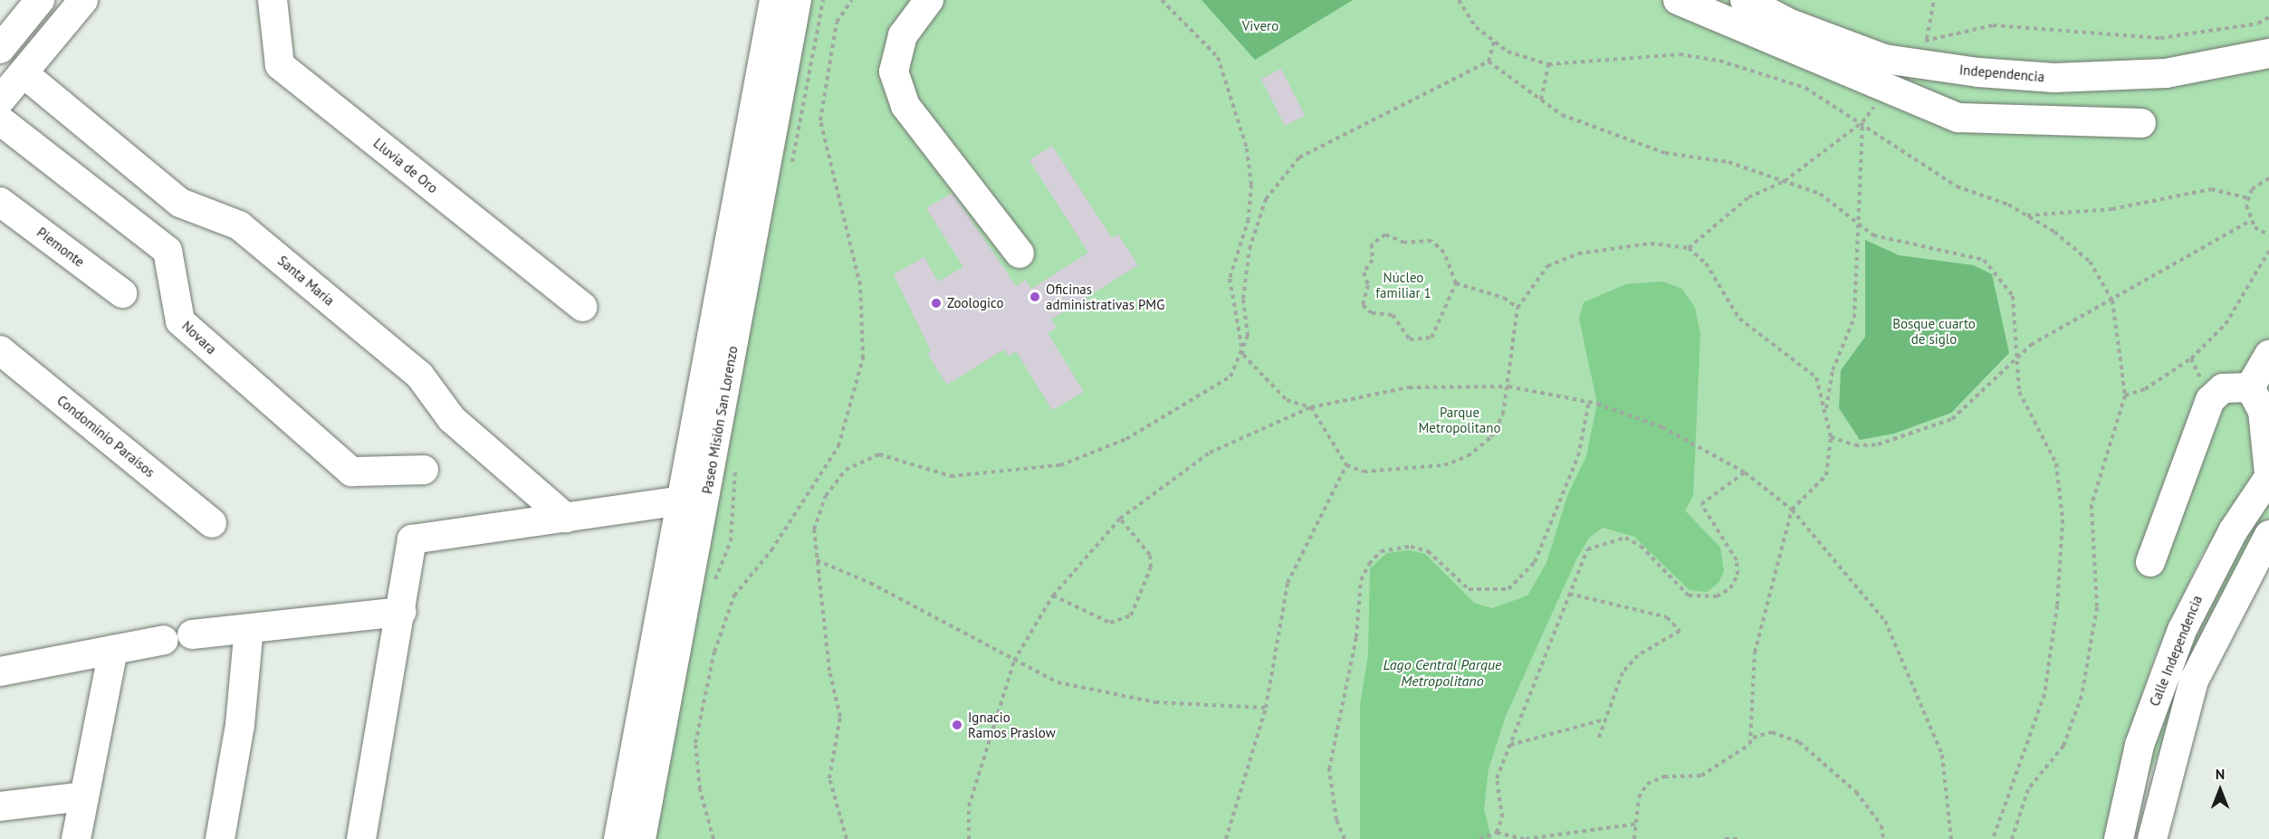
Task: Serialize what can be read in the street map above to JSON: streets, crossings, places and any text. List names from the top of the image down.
{
  "streets": {
    "street": [
      "Independencia",
      "Lluvia de Oro",
      "Piemonte",
      "Santa María",
      "Novara",
      "Paseo Misión San Lorenzo",
      "Condominio Paraísos",
      "Calle Independencia"
    ]
  },
  "water": ["Lago Central Parque Metropolitano"],
  "parks": [
    "Vivero",
    "Núcleo familiar 1",
    "Bosque cuarto de siglo",
    "Parque Metropolitano"
  ],
  "places": ["Oficinas administrativas PMG", "Zoologico", "Ignacio Ramos Praslow"],
  "north": "top"
}
